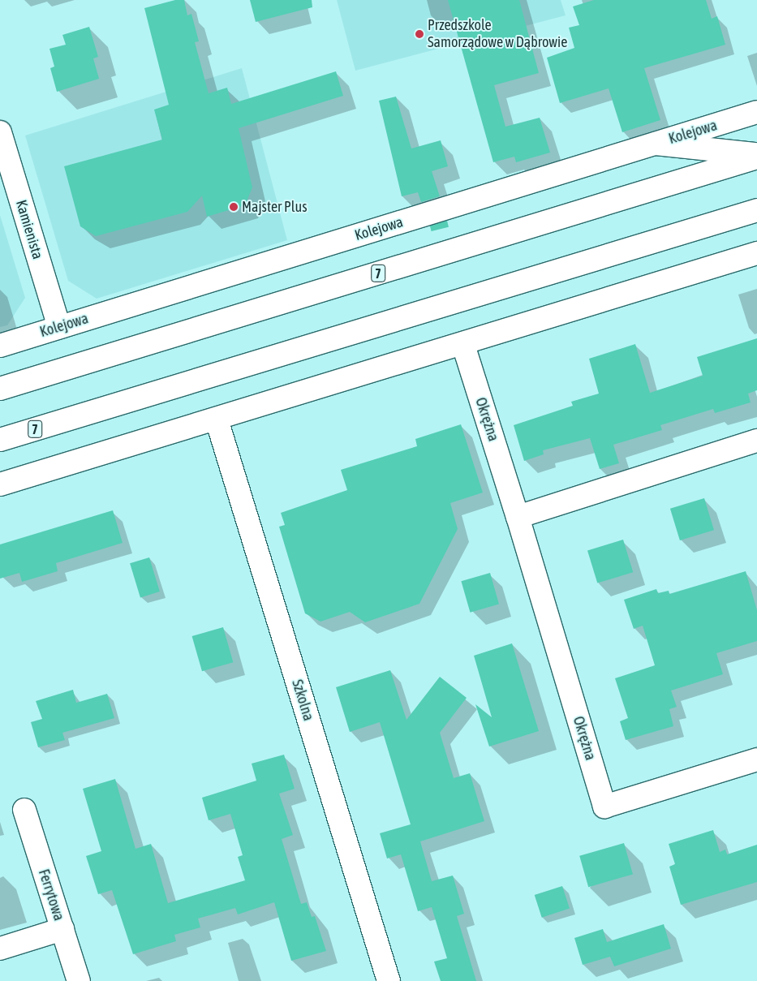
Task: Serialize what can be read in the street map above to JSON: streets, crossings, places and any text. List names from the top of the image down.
{
  "streets": {
    "main road": [
      "Kolejowa",
      "Kamienista",
      "7",
      "Okrężna",
      "Szkolna",
      "Ferrytowa"
    ]
  },
  "crossings": [
    ["Kolejowa", "Kamienista"]
  ],
  "places": ["Przedszkole Samorządowe w Dąbrowie", "Majster Plus"]
}
